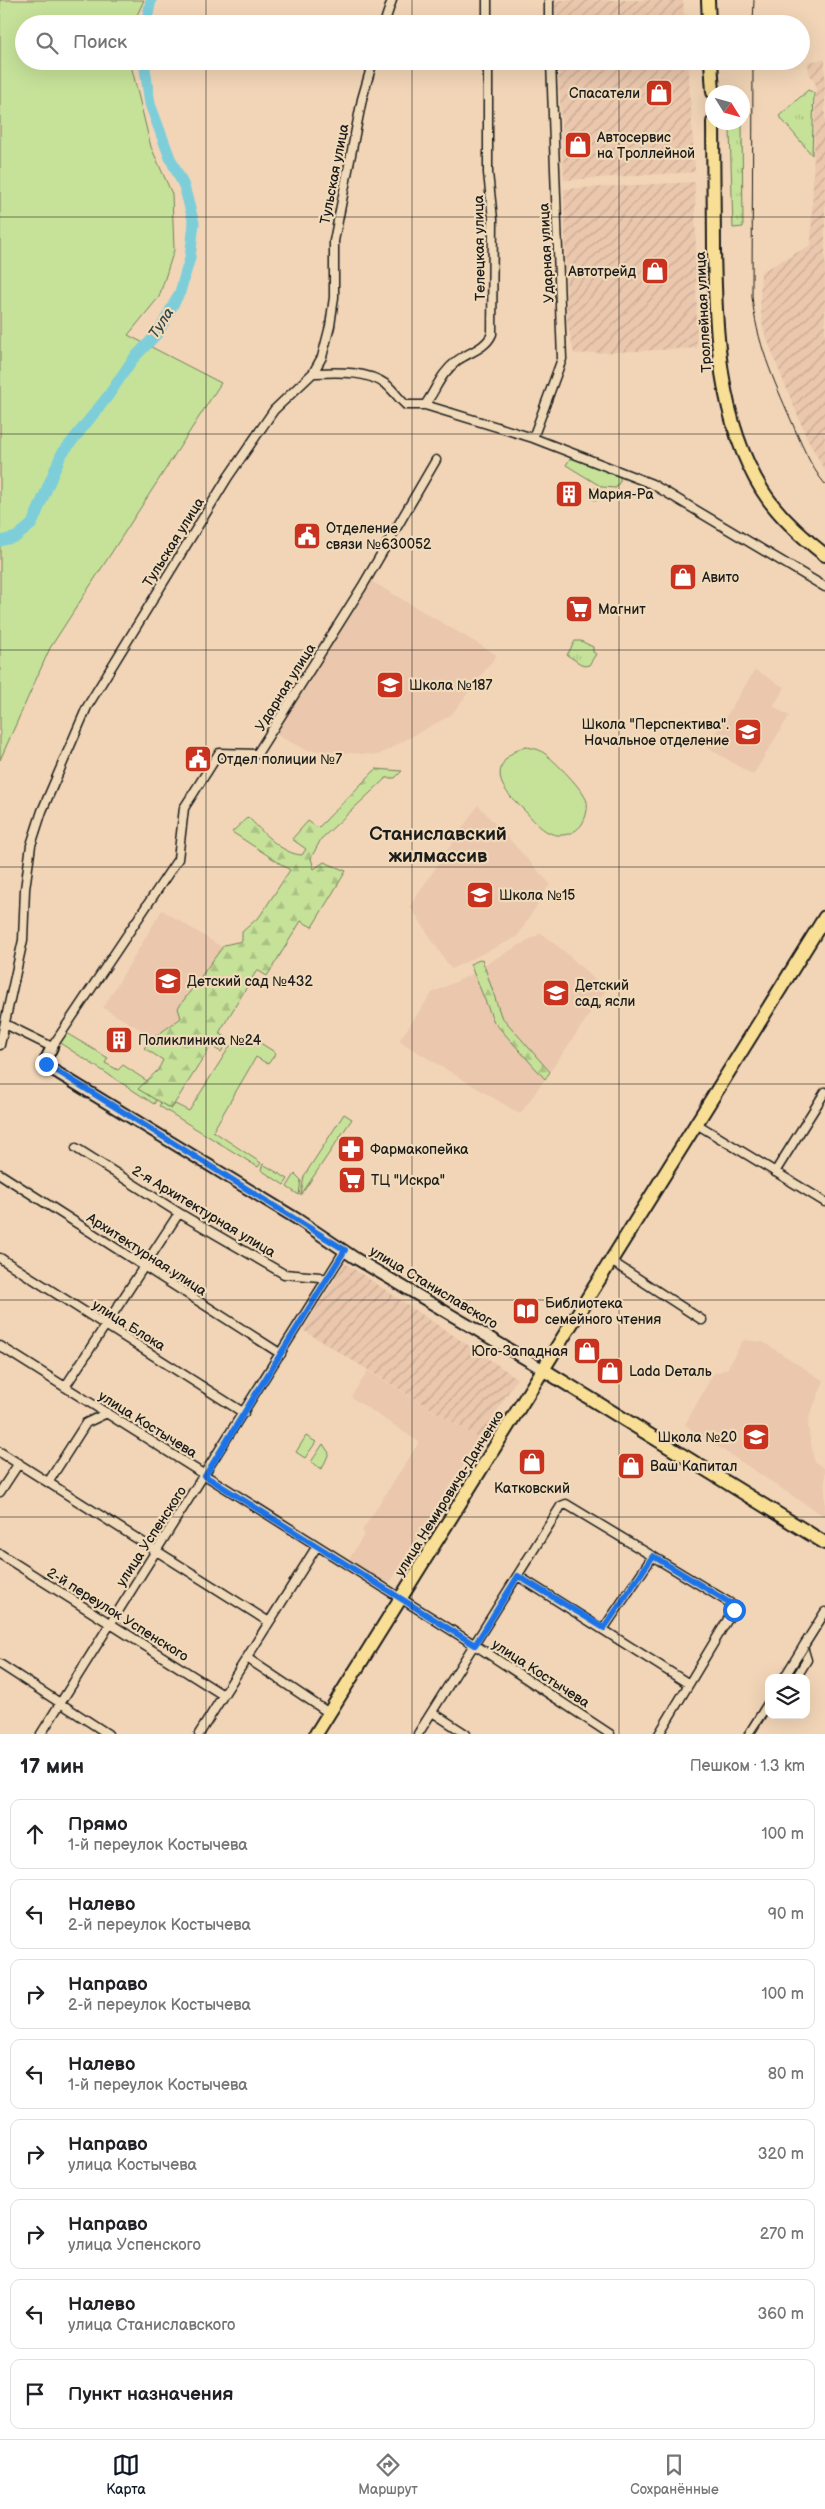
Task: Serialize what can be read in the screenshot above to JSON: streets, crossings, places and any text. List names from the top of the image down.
{
  "streets": {
    "main road": ["Троллейная улица", "улица Станиславского", "улица Немировича-Данченко"],
    "street": [
      "Тульская улица",
      "Телецкая улица",
      "Ударная улица",
      "2-я Архитектурная улица",
      "Архитектурная улица",
      "улица Блока",
      "улица Костычева",
      "улица Успенского",
      "2-й переулок Успенского"
    ]
  },
  "crossings": [
    ["Ударная улица", "улица Станиславского"],
    ["2-я Архитектурная улица", "улица Успенского"],
    ["Архитектурная улица", "улица Успенского"],
    ["улица Станиславского", "улица Немировича-Данченко"],
    ["улица Станиславского", "улица Успенского"],
    ["улица Блока", "улица Успенского"],
    ["улица Костычева", "улица Немировича-Данченко"],
    ["улица Костычева", "улица Успенского"],
    ["улица Успенского", "2-й переулок Успенского"]
  ],
  "districts": ["Станиславский жилмассив"],
  "water": ["Тула"],
  "places": {
    "shop": [
      "Спасатели",
      "Автосервис на Троллейной",
      "Автотрейд",
      "Авито",
      "Юго-Западная",
      "Lada Dеталь",
      "Катковский",
      "Ваш Капитал"
    ],
    "building": ["Мария-Ра", "Поликлиника №24"],
    "public building": ["Отделение связи №630052", "Отдел полиции №7"],
    "supermarket": ["Магнит", "ТЦ \"Искра\""],
    "school or university": [
      "Школа №187",
      "Школа \"Перспектива\". Начальное отделение",
      "Школа №15",
      "Детский сад №432",
      "Детский сад, ясли",
      "Школа №20"
    ],
    "pharmacy": ["Фармакопейка"],
    "library": ["Библиотека семейного чтения"]
  },
  "north": "bottom right",
  "page": {
    "search": "Поиск",
    "heading": ["17 мин", "Пешком · 1.3 km"],
    "list": [
      ["Прямо", "1-й переулок Костычева", "100 m"],
      ["Налево", "2-й переулок Костычева", "90 m"],
      ["Направо", "2-й переулок Костычева", "100 m"],
      ["Налево", "1-й переулок Костычева", "80 m"],
      ["Направо", "улица Костычева", "320 m"],
      ["Направо", "улица Успенского", "270 m"],
      ["Налево", "улица Станиславского", "360 m"],
      "Пункт назначения"
    ],
    "nav": ["Карта", "Маршрут", "Сохранённые"]
  }
}
